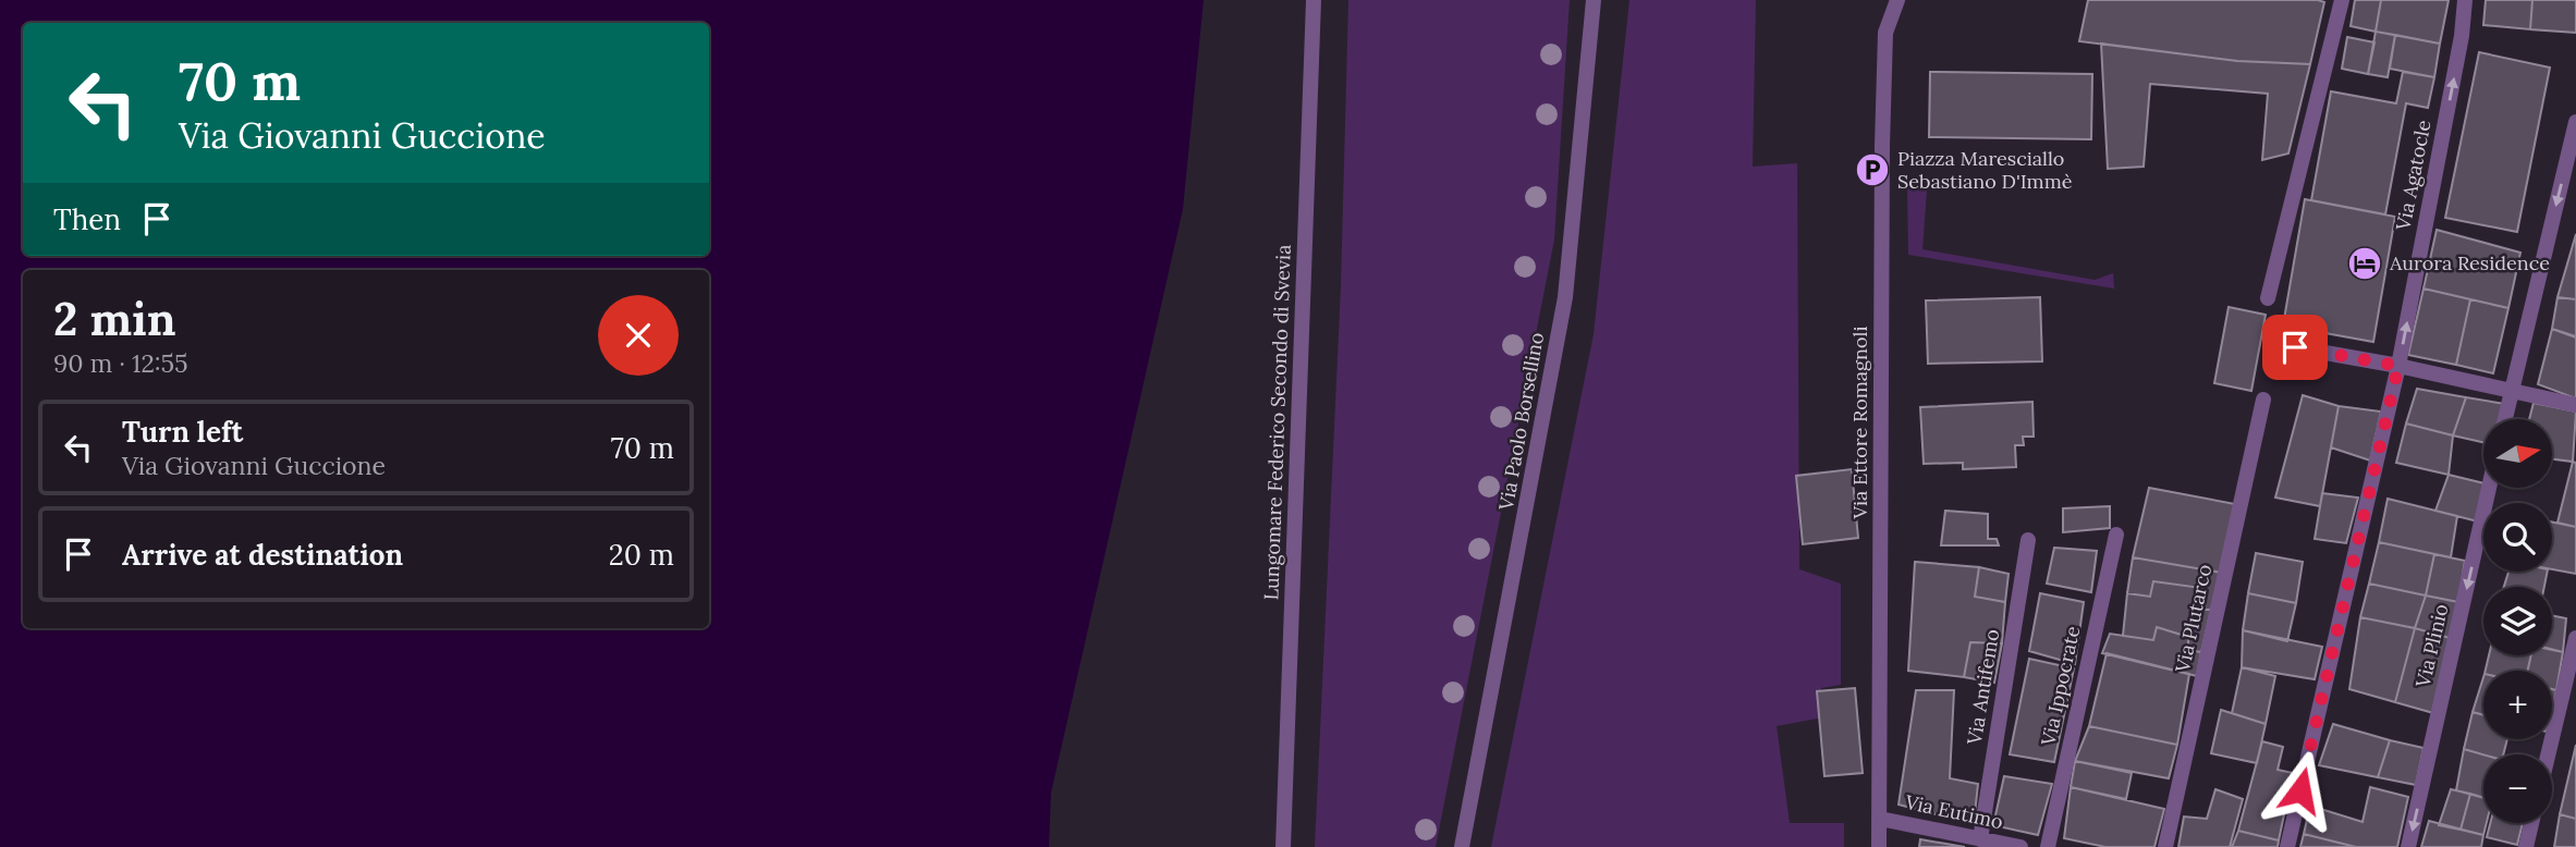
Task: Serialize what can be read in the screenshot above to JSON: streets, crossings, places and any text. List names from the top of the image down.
{
  "streets": {
    "street": [
      "Via Agatocle",
      "Via Paolo Borsellino",
      "Lungomare Federico Secondo di Svevia",
      "Via Ettore Romagnoli",
      "Via Plutarco",
      "Via Plinio",
      "Via Ippocrate",
      "Via Antifemo",
      "Via Eutimo"
    ]
  },
  "crossings": [
    ["Via Ettore Romagnoli", "Via Eutimo"],
    ["Via Antifemo", "Via Eutimo"]
  ],
  "places": {
    "parking": ["Piazza Maresciallo Sebastiano D'Immè"],
    "hotel": ["Aurora Residence"]
  },
  "north": "right",
  "page": {
    "turn": ["70 m", "Via Giovanni Guccione"],
    "then": "Then",
    "heading": ["2 min", "90 m · 12:55"],
    "list": [
      {
        "name": "Turn left",
        "note": "Via Giovanni Guccione",
        "value": "70 m"
      },
      {
        "name": "Arrive at destination",
        "value": "20 m"
      }
    ],
    "map_buttons": ["+", "−"]
  }
}
